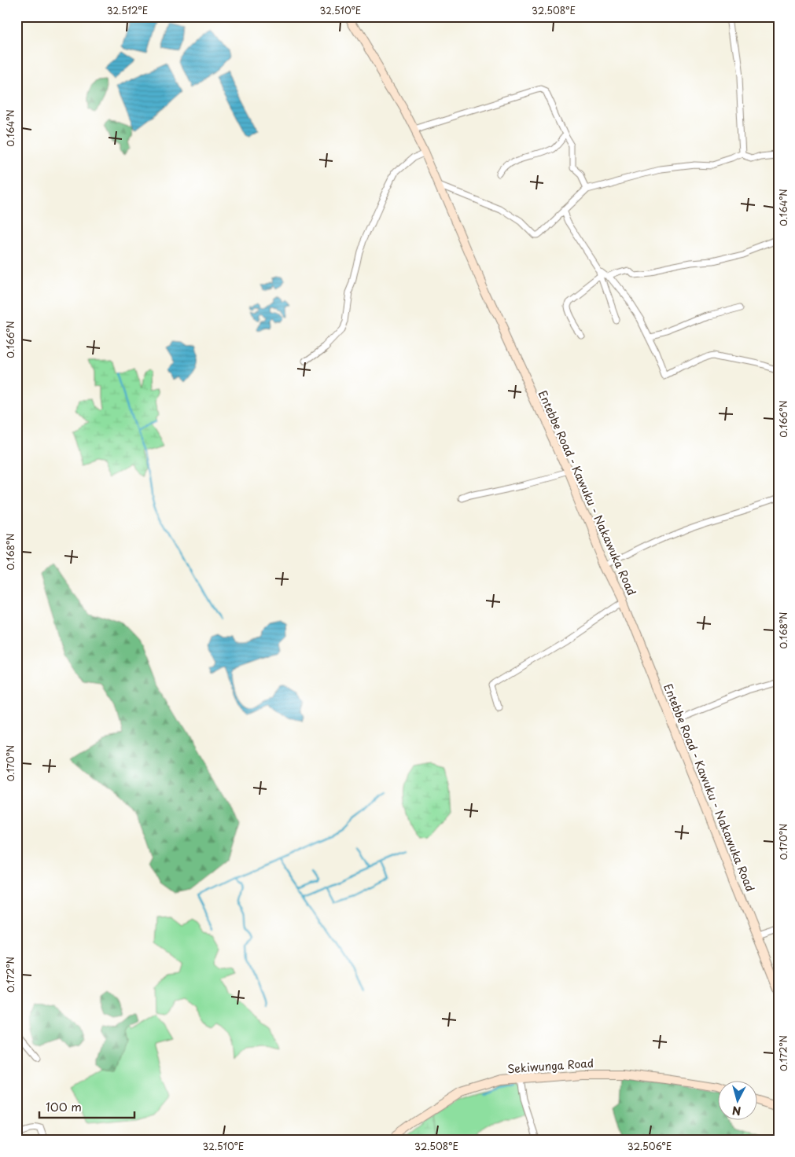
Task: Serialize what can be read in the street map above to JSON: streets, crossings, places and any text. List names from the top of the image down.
{
  "streets": {
    "main road": ["Entebbe Road - Kawuku - Nakawuka Road", "Sekiwunga Road"]
  },
  "scale_bar": "100 m",
  "north": "bottom",
  "coordinates": [
    "32.512°E",
    "32.510°E",
    "32.508°E",
    "0.164°N",
    "0.166°N",
    "0.168°N",
    "0.170°N",
    "0.172°N",
    "32.506°E"
  ]
}
